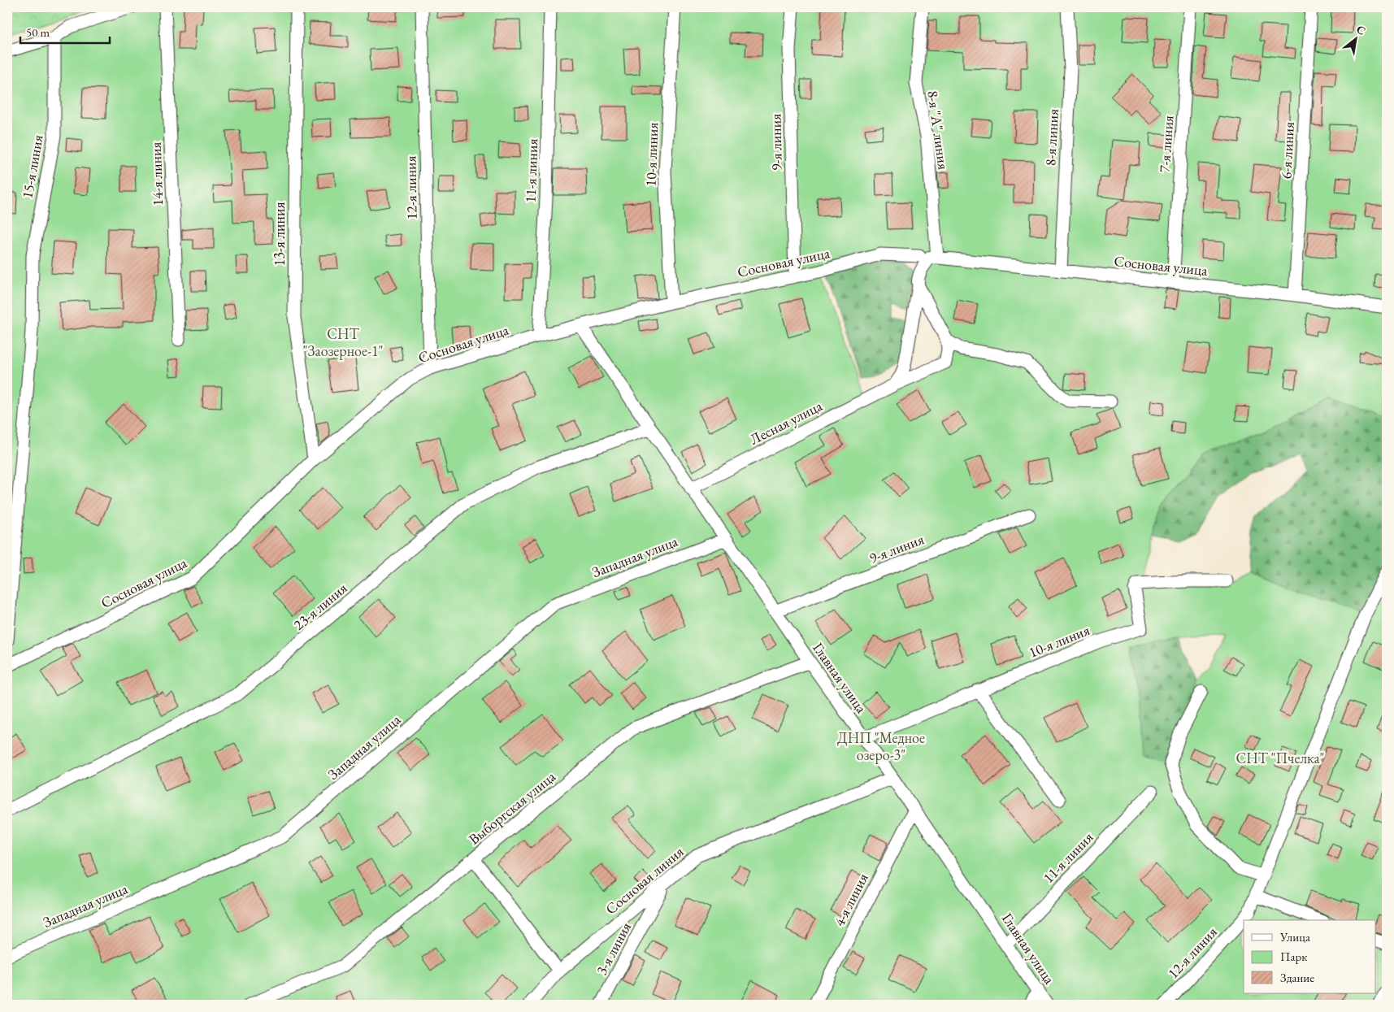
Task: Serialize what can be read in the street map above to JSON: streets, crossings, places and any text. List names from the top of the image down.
{
  "streets": {
    "street": [
      "8-я \"А\" линия",
      "8-я линия",
      "9-я линия",
      "7-я линия",
      "6-я линия",
      "10-я линия",
      "15-я линия",
      "11-я линия",
      "14-я линия",
      "12-я линия",
      "13-я линия",
      "Сосновая улица",
      "Лесная улица",
      "Западная улица",
      "23-я линия",
      "Главная улица",
      "Выборгская улица",
      "Сосновая линия",
      "4-я линия",
      "3-я линия"
    ]
  },
  "crossings": [
    ["8-я \"А\" линия", "Сосновая улица"],
    ["8-я линия", "Сосновая улица"],
    ["9-я линия", "Сосновая улица"],
    ["9-я линия", "Главная улица"],
    ["7-я линия", "Сосновая улица"],
    ["6-я линия", "Сосновая улица"],
    ["10-я линия", "Сосновая улица"],
    ["10-я линия", "Главная улица"],
    ["11-я линия", "Сосновая улица"],
    ["11-я линия", "Главная улица"],
    ["12-я линия", "Сосновая улица"],
    ["13-я линия", "Сосновая улица"],
    ["Сосновая улица", "Главная улица"],
    ["Лесная улица", "Главная улица"],
    ["Западная улица", "Главная улица"],
    ["23-я линия", "Главная улица"],
    ["Главная улица", "Выборгская улица"],
    ["Главная улица", "Сосновая линия"],
    ["Главная улица", "4-я линия"],
    ["Сосновая линия", "3-я линия"]
  ],
  "parks": ["СНТ \"Заозерное-1\"", "ДНП \"Медное озеро-3\"", "СНТ \"Пчелка\""],
  "legend": ["Улица", "Парк", "Здание"],
  "scale_bar": "50 m",
  "north": "top right"
}
